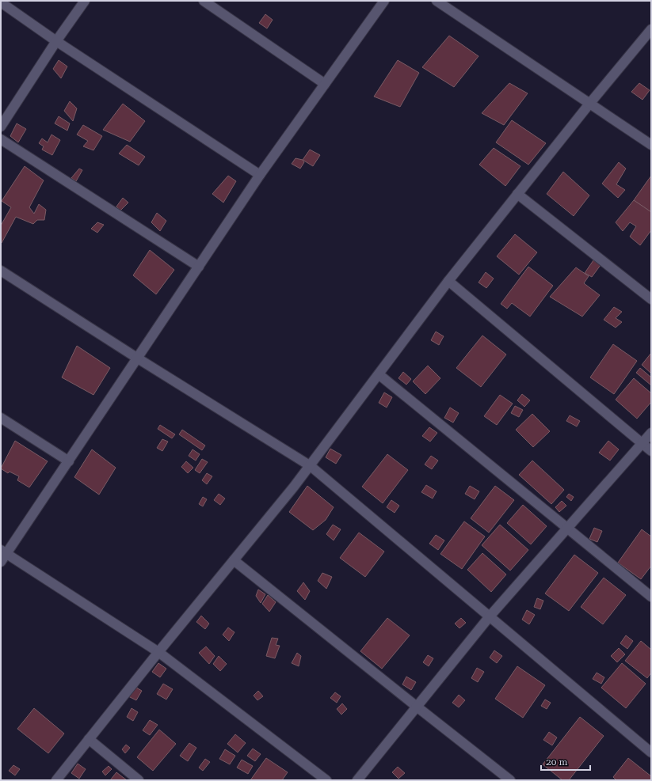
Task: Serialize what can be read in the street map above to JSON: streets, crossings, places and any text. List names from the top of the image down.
{
  "scale_bar": "20 m"
}
